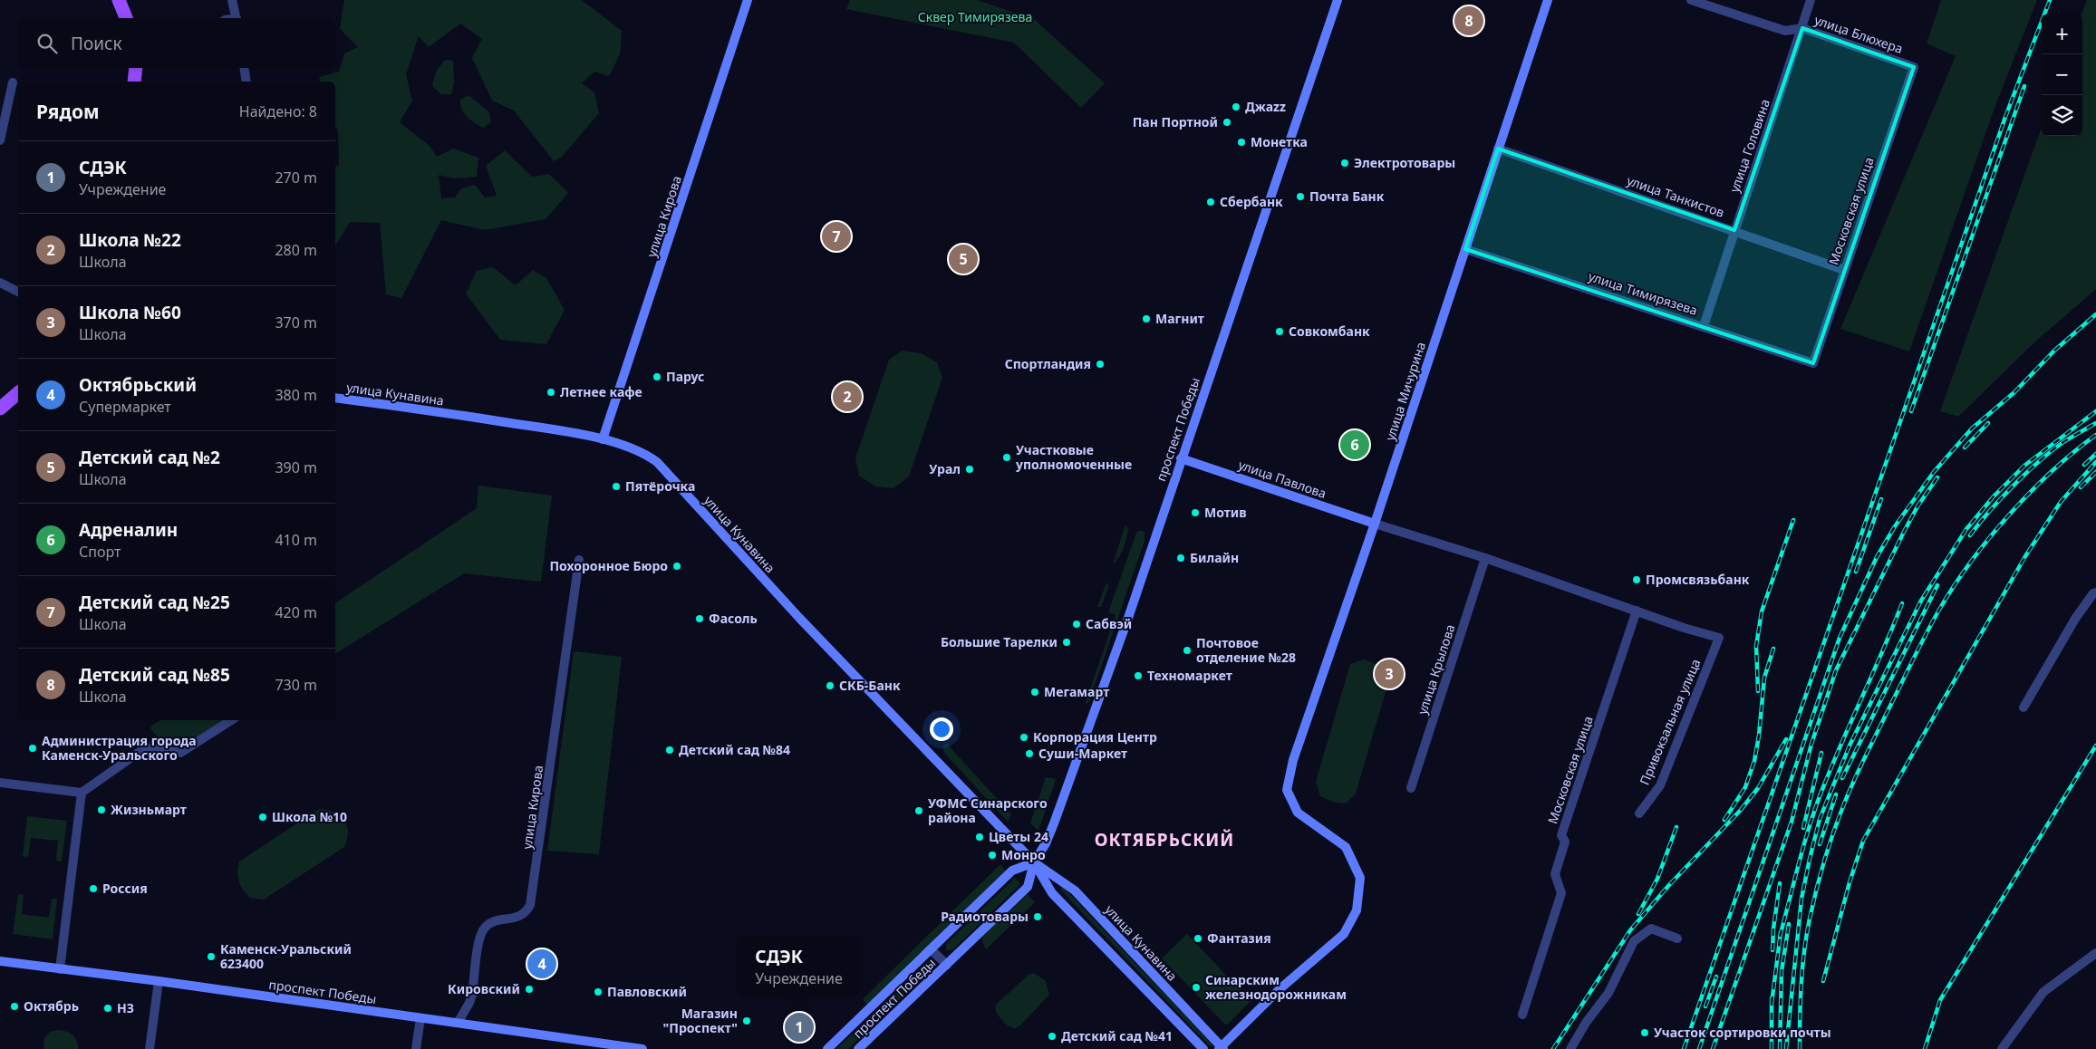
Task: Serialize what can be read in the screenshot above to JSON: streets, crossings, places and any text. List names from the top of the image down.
{
  "streets": {
    "main road": [
      "улица Кирова",
      "улица Мичурина",
      "улица Кунавина",
      "проспект Победы",
      "улица Павлова"
    ],
    "street": [
      "улица Блюхера",
      "улица Головина",
      "улица Танкистов",
      "Московская улица",
      "улица Тимирязева",
      "улица Крылова",
      "Привокзальная улица"
    ]
  },
  "crossings": [
    ["улица Блюхера", "улица Головина"],
    ["улица Блюхера", "Московская улица"],
    ["улица Головина", "улица Танкистов"],
    ["улица Головина", "улица Тимирязева"],
    ["улица Танкистов", "Московская улица"],
    ["улица Танкистов", "улица Мичурина"],
    ["Московская улица", "улица Тимирязева"],
    ["Московская улица", "Привокзальная улица"],
    ["улица Кирова", "улица Кунавина"],
    ["улица Кирова", "проспект Победы"],
    ["улица Тимирязева", "улица Мичурина"],
    ["улица Мичурина", "улица Кунавина"],
    ["улица Мичурина", "улица Павлова"],
    ["улица Кунавина", "проспект Победы"],
    ["проспект Победы", "улица Павлова"]
  ],
  "districts": ["ОКТЯБРЬСКИЙ"],
  "parks": ["Сквер Тимирязева"],
  "places": [
    "Джаzz",
    "Пан Портной",
    "Монетка",
    "Электротовары",
    "Почта Банк",
    "Сбербанк",
    "Магнит",
    "Совкомбанк",
    "Спортландия",
    "Парус",
    "Летнее кафе",
    "Участковые уполномоченные",
    "Урал",
    "Пятёрочка",
    "Мотив",
    "Билайн",
    "Похоронное Бюро",
    "Промсвязьбанк",
    "Фасоль",
    "Сабвэй",
    "Большие Тарелки",
    "Почтовое отделение №28",
    "Техномаркет",
    "СКБ-Банк",
    "Мегамарт",
    "Корпорация Центр",
    "Администрация города Каменск-Уральского",
    "Детский сад №84",
    "Суши-Маркет",
    "Жизньмарт",
    "УФМС Синарского района",
    "Школа №10",
    "Цветы 24",
    "Монро",
    "Россия",
    "Радиотовары",
    "Фантазия",
    "Каменск-Уральский 623400",
    "Синарским железнодорожникам",
    "Кировский",
    "Павловский",
    "Октябрь",
    "НЗ",
    "Магазин \"Проспект\"",
    "Участок сортировки почты",
    "Детский сад №41"
  ],
  "page": {
    "pins": [
      "8",
      "7",
      "5",
      "2",
      "6",
      "3",
      "4",
      "1"
    ],
    "map_buttons": ["+", "−"],
    "search": "Поиск",
    "heading": ["Рядом", "Найдено: 8"],
    "list": [
      {
        "mark": "1",
        "name": "СДЭК",
        "note": "Учреждение",
        "value": "270 m"
      },
      {
        "mark": "2",
        "name": "Школа №22",
        "note": "Школа",
        "value": "280 m"
      },
      {
        "mark": "3",
        "name": "Школа №60",
        "note": "Школа",
        "value": "370 m"
      },
      {
        "mark": "4",
        "name": "Октябрьский",
        "note": "Супермаркет",
        "value": "380 m"
      },
      {
        "mark": "5",
        "name": "Детский сад №2",
        "note": "Школа",
        "value": "390 m"
      },
      {
        "mark": "6",
        "name": "Адреналин",
        "note": "Спорт",
        "value": "410 m"
      },
      {
        "mark": "7",
        "name": "Детский сад №25",
        "note": "Школа",
        "value": "420 m"
      },
      {
        "mark": "8",
        "name": "Детский сад №85",
        "note": "Школа",
        "value": "730 m"
      }
    ],
    "popup": ["СДЭК", "Учреждение"]
  }
}
